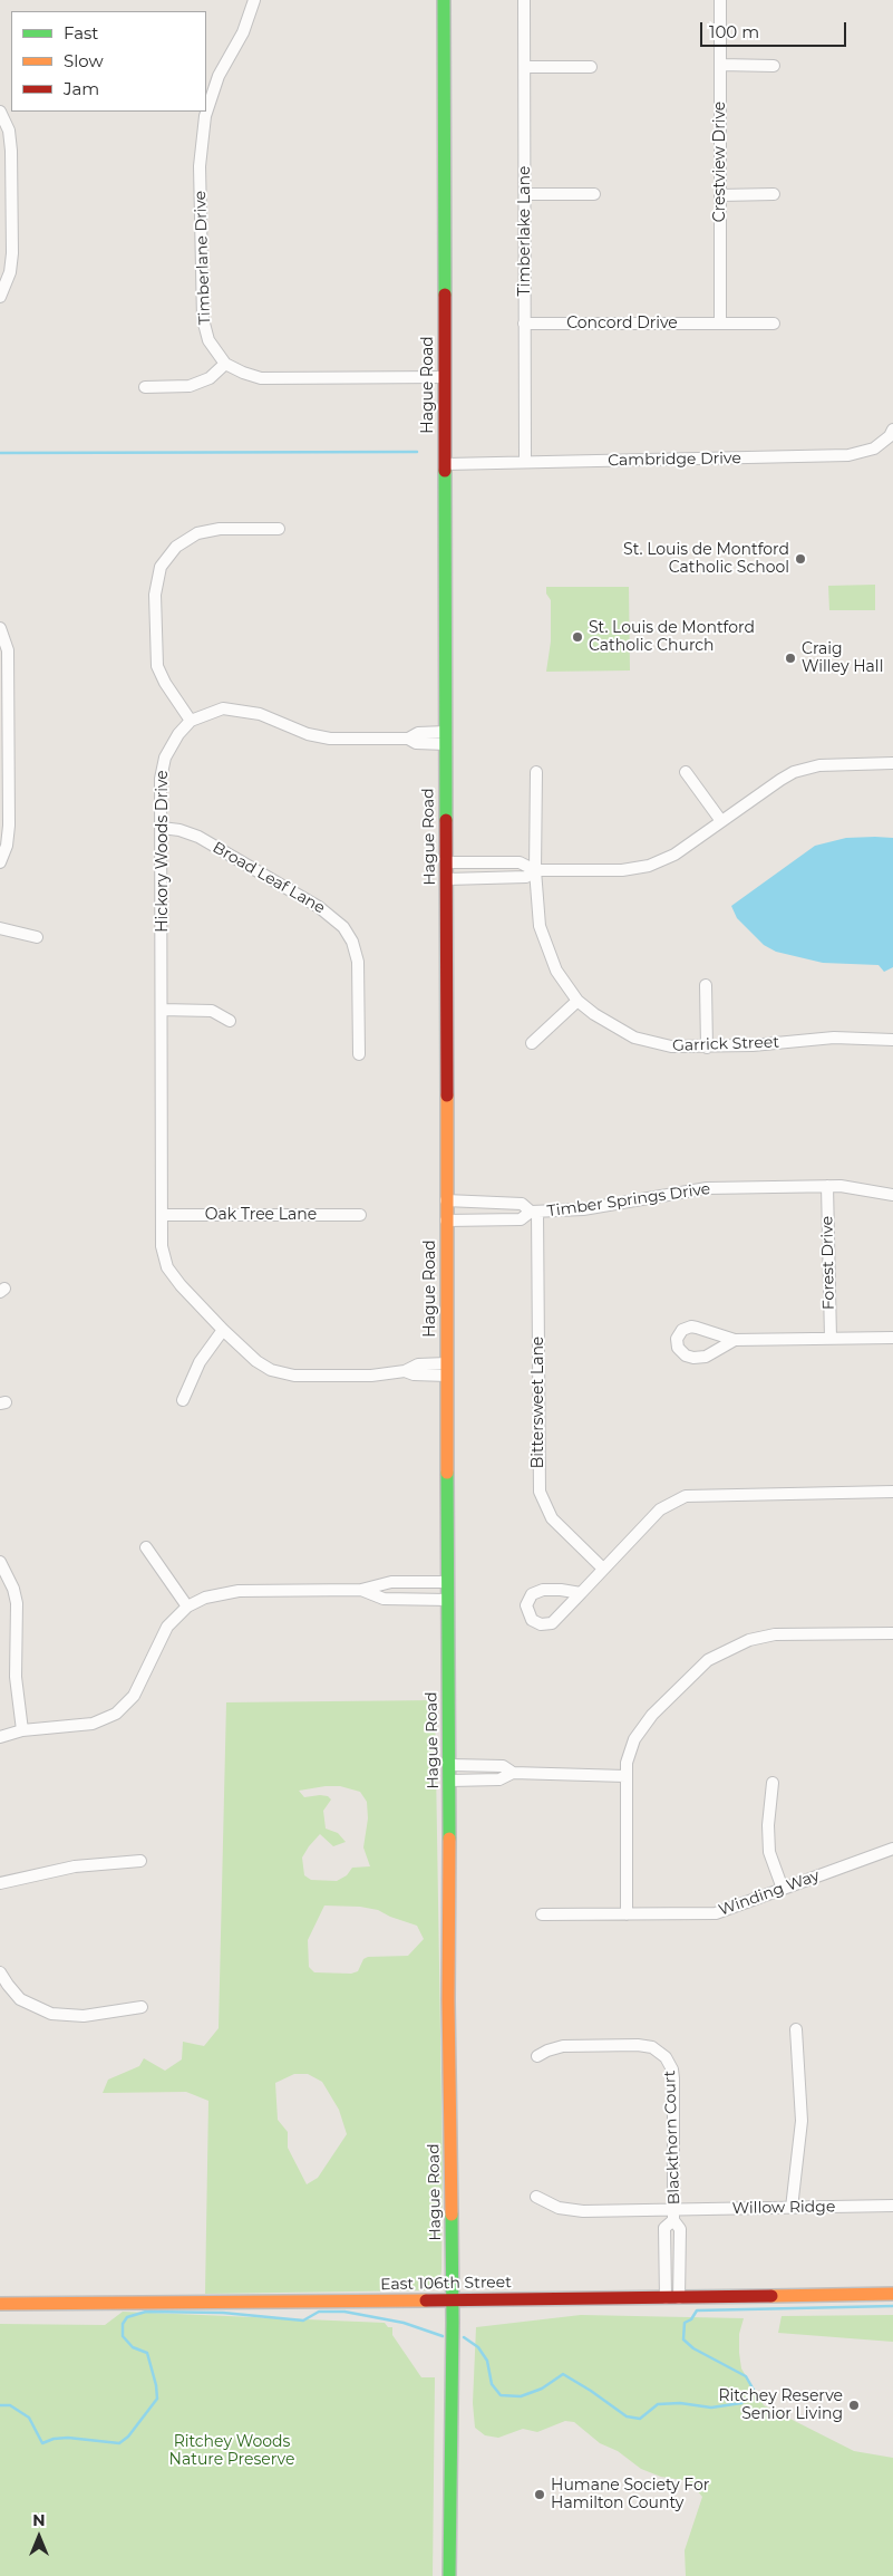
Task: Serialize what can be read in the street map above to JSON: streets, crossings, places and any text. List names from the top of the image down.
{
  "streets": {
    "street": [
      "Crestview Drive",
      "Timberlake Lane",
      "Timberlane Drive",
      "Concord Drive",
      "Hague Road",
      "Cambridge Drive",
      "Hickory Woods Drive",
      "Broad Leaf Lane",
      "Garrick Street",
      "Timber Springs Drive",
      "Oak Tree Lane",
      "Forest Drive",
      "Bittersweet Lane",
      "Winding Way",
      "Blackthorn Court",
      "Willow Ridge",
      "East 106th Street"
    ]
  },
  "crossings": [
    ["Crestview Drive", "Concord Drive"],
    ["Timberlake Lane", "Concord Drive"],
    ["Timberlake Lane", "Cambridge Drive"],
    ["Hague Road", "Cambridge Drive"],
    ["Hague Road", "Hickory Woods Drive"],
    ["Hague Road", "Timber Springs Drive"],
    ["Hague Road", "East 106th Street"],
    ["Hickory Woods Drive", "Broad Leaf Lane"],
    ["Hickory Woods Drive", "Oak Tree Lane"],
    ["Timber Springs Drive", "Forest Drive"],
    ["Timber Springs Drive", "Bittersweet Lane"],
    ["Blackthorn Court", "Willow Ridge"],
    ["Blackthorn Court", "East 106th Street"]
  ],
  "parks": ["Ritchey Woods Nature Preserve"],
  "places": [
    "St. Louis de Montford Catholic School",
    "St. Louis de Montford Catholic Church",
    "Craig Willey Hall",
    "Ritchey Reserve Senior Living",
    "Humane Society For Hamilton County"
  ],
  "legend": ["Fast", "Slow", "Jam"],
  "scale_bar": "100 m",
  "north": "top"
}
